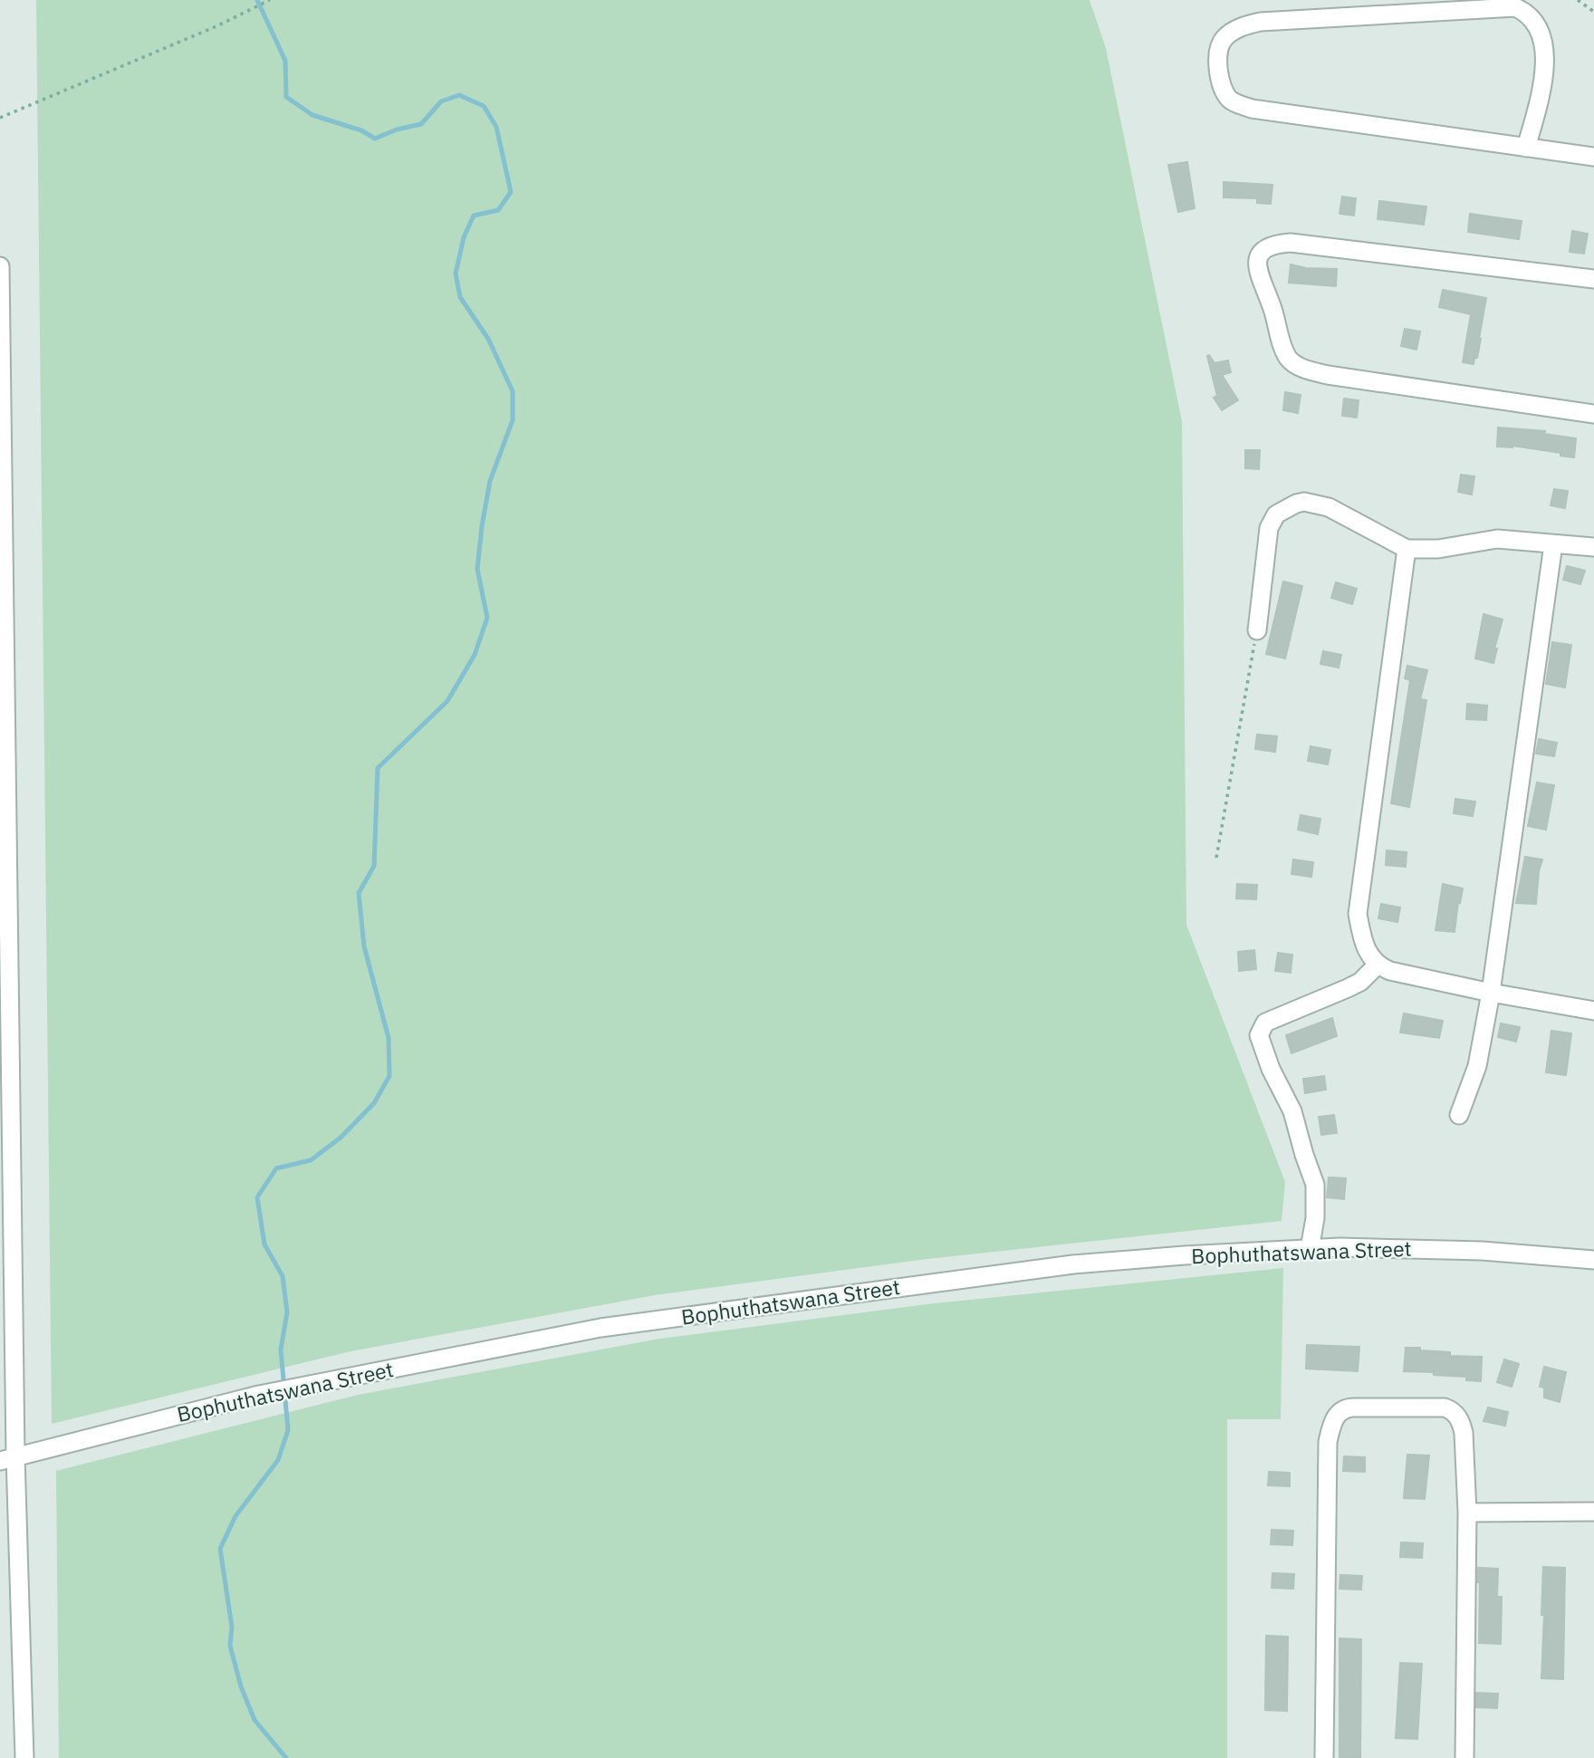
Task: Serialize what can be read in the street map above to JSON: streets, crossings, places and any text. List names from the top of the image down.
{
  "streets": {
    "street": ["Bophuthatswana Street"]
  }
}
